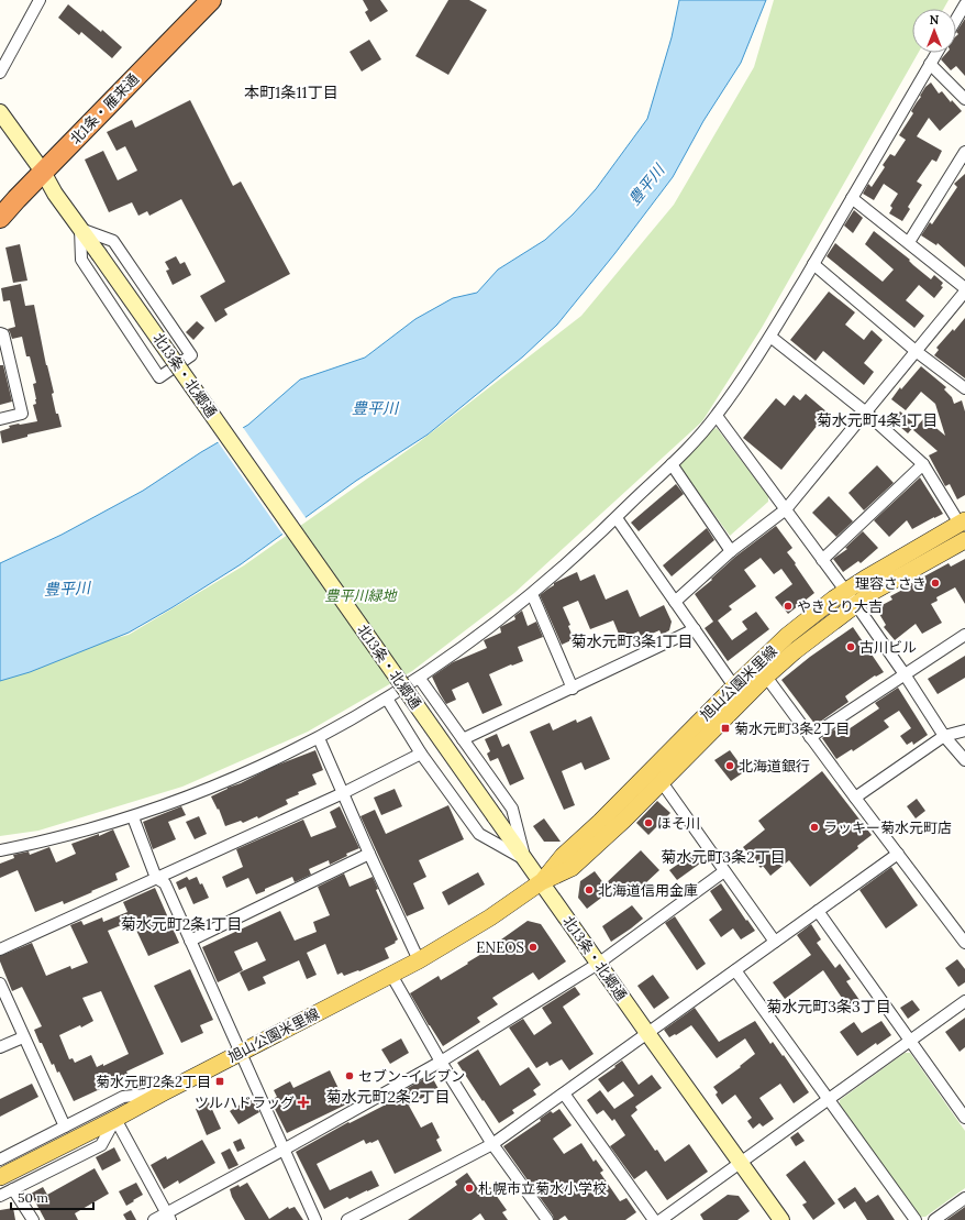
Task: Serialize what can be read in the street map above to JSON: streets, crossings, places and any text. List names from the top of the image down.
{
  "streets": {
    "highway": ["北1条・雁来通"],
    "main road": ["旭山公園米里線"],
    "street": ["北13条・北郷通"]
  },
  "crossings": [
    ["北1条・雁来通", "北13条・北郷通"],
    ["北13条・北郷通", "旭山公園米里線"]
  ],
  "districts": [
    "本町1条11丁目",
    "菊水元町4条1丁目",
    "菊水元町3条1丁目",
    "菊水元町3条2丁目",
    "菊水元町2条1丁目",
    "菊水元町3条3丁目",
    "菊水元町2条2丁目"
  ],
  "water": ["豊平川"],
  "parks": ["豊平川緑地"],
  "places": {
    "other": [
      "理容ささき",
      "やきとり大吉",
      "古川ビル",
      "北海道銀行",
      "ほそ川",
      "ラッキー菊水元町店",
      "北海道信用金庫",
      "ENEOS",
      "セブン-イレブン",
      "札幌市立菊水小学校"
    ],
    "transit": ["菊水元町3条2丁目", "菊水元町2条2丁目"],
    "health": ["ツルハドラッグ"]
  },
  "scale_bar": "50 m",
  "north": "top"
}
